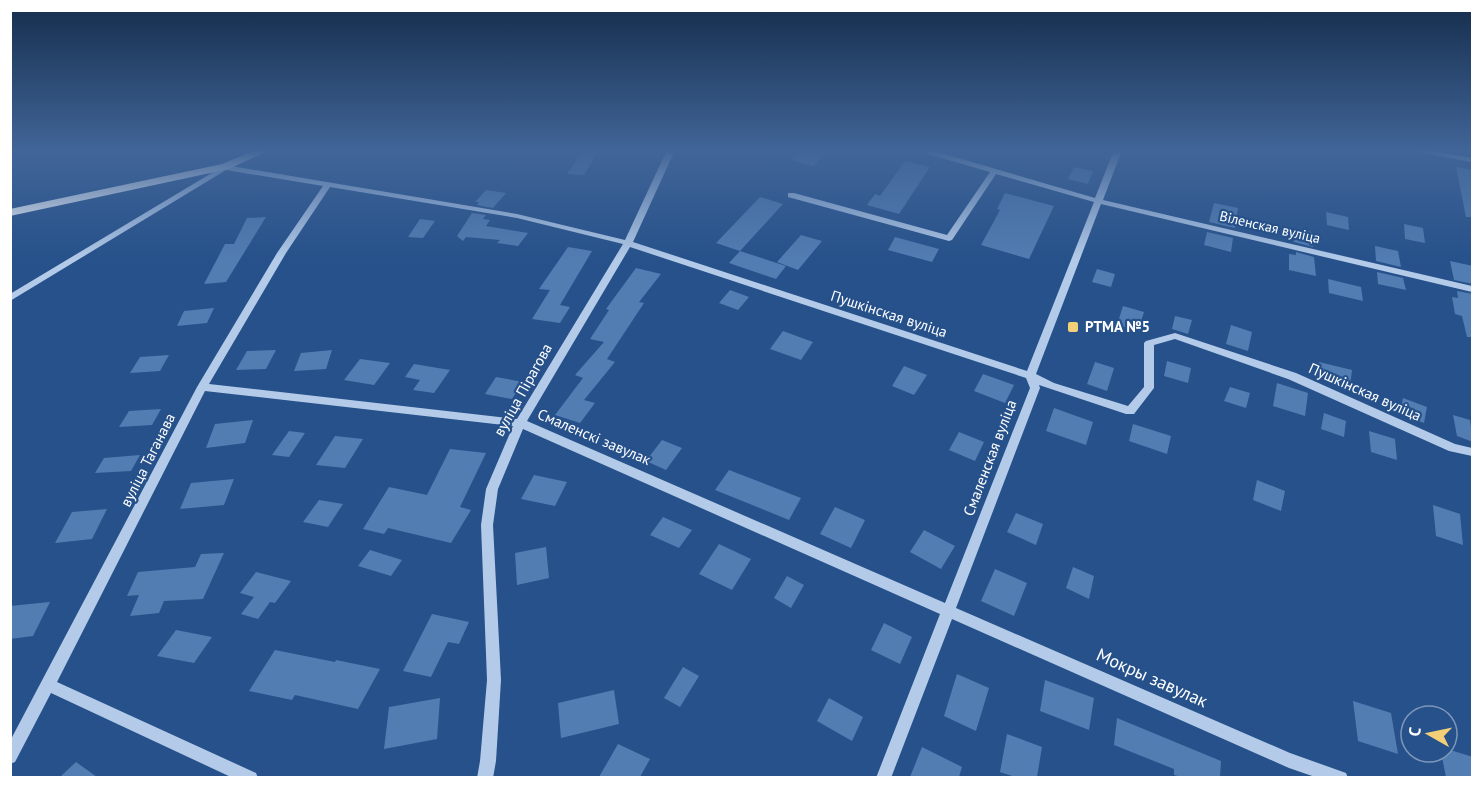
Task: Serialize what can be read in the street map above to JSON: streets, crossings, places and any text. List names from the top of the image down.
{
  "streets": {
    "street": [
      "Віленская вуліца",
      "Пушкінская вуліца",
      "вуліца Пірагова",
      "Смаленскі завулак",
      "Смаленская вуліца",
      "вуліца Таганава",
      "Мокры завулак"
    ]
  },
  "crossings": [
    ["Віленская вуліца", "Смаленская вуліца"],
    ["Пушкінская вуліца", "вуліца Пірагова"],
    ["Пушкінская вуліца", "Смаленская вуліца"],
    ["вуліца Пірагова", "Смаленскі завулак"],
    ["Смаленскі завулак", "Смаленская вуліца"],
    ["Смаленскі завулак", "вуліца Таганава"],
    ["Смаленскі завулак", "Мокры завулак"],
    ["Смаленская вуліца", "Мокры завулак"]
  ],
  "places": {
    "transit": ["РТМА №5"]
  },
  "north": "left"
}
